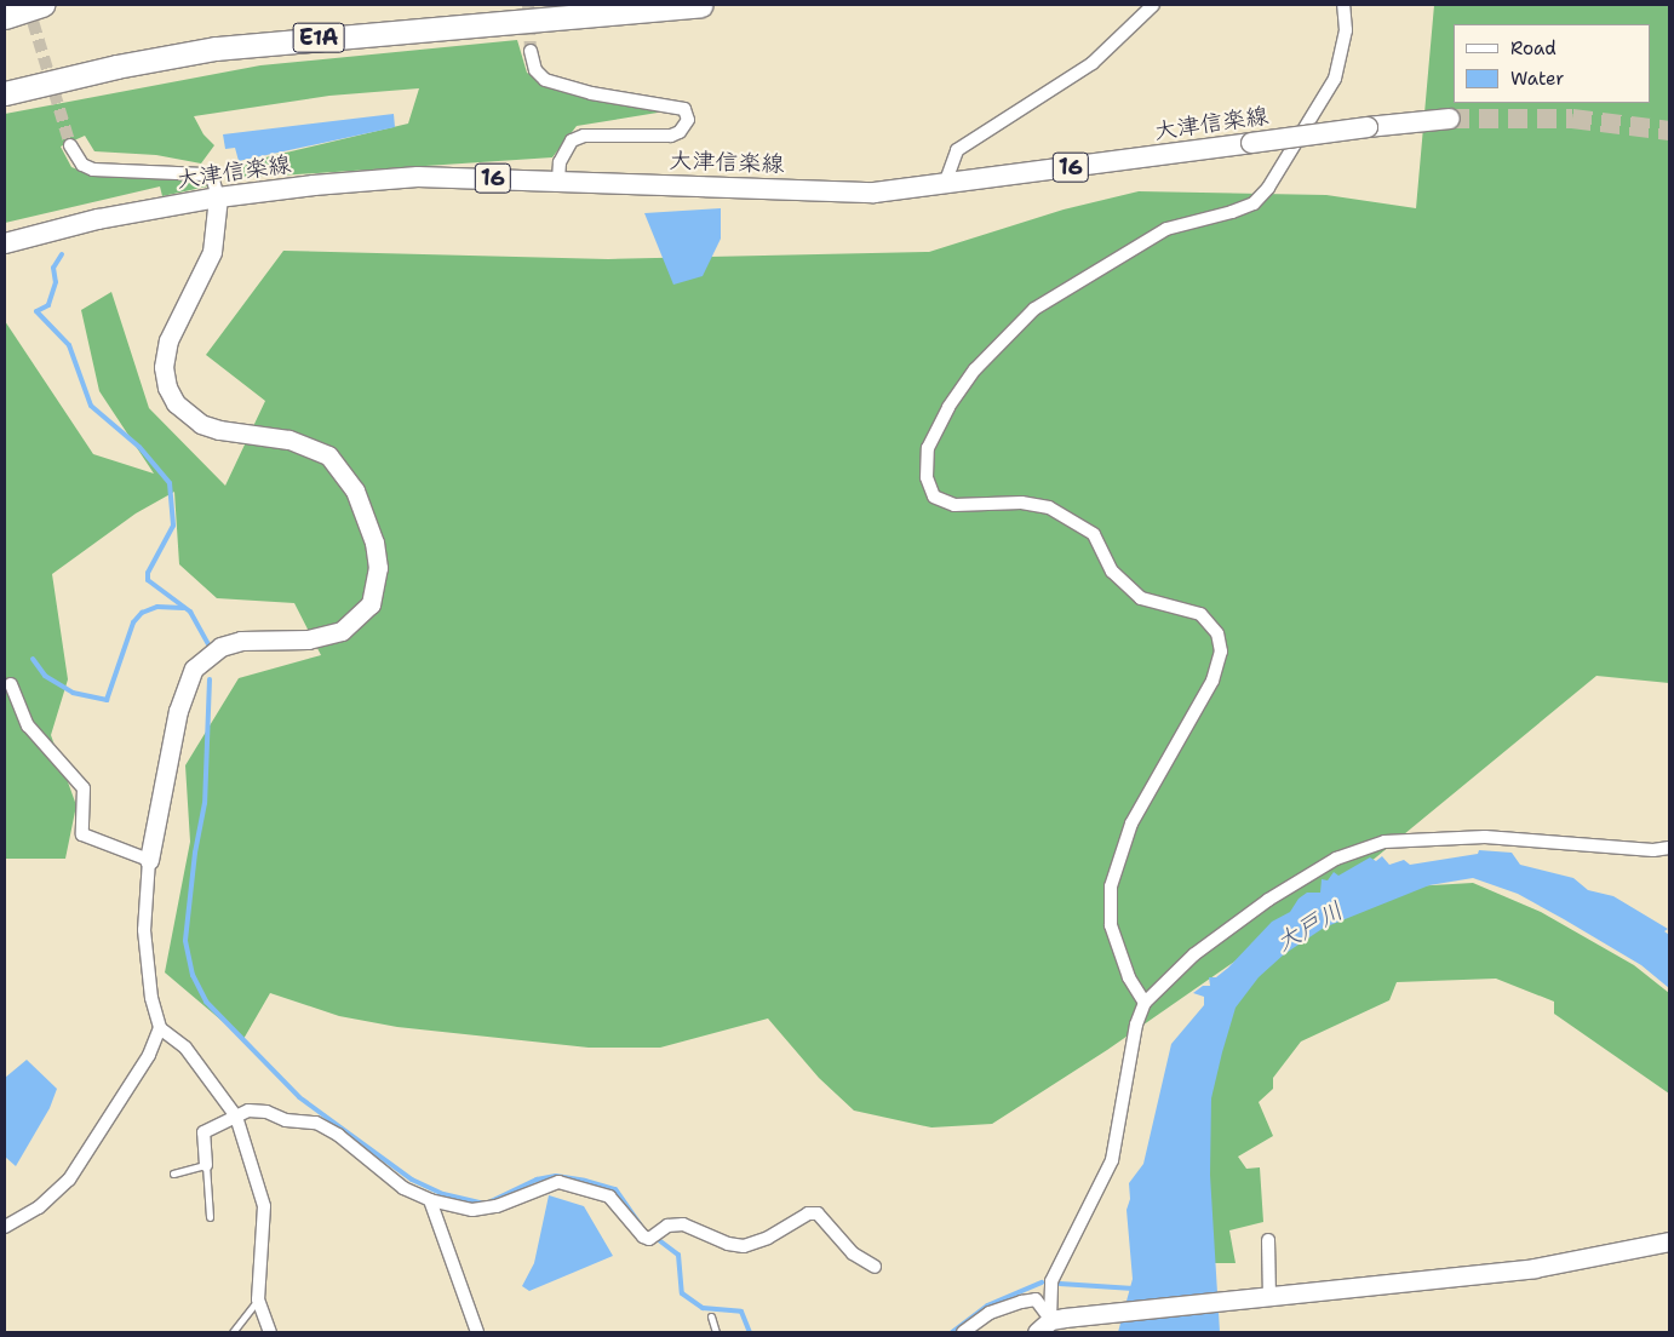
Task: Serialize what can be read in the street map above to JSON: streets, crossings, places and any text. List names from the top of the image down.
{
  "streets": {
    "highway": ["E1A"],
    "main road": ["大津信楽線", "16"]
  },
  "water": ["大戸川"],
  "legend": ["Road", "Water"]
}
